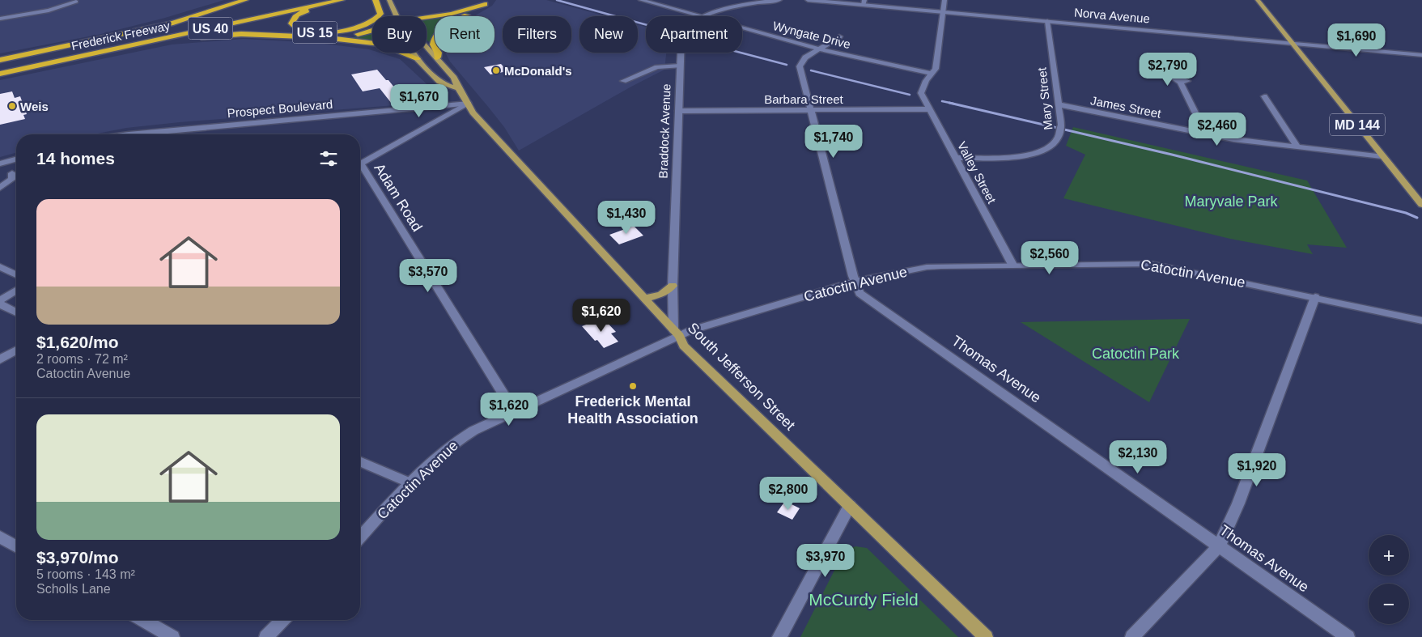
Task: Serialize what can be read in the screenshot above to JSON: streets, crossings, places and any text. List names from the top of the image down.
{
  "streets": {
    "highway": ["US 40", "US 15", "Frederick Freeway"],
    "main road": ["MD 144", "South Jefferson Street"],
    "street": [
      "Norva Avenue",
      "Wyngate Drive",
      "Barbara Street",
      "Mary Street",
      "James Street",
      "Prospect Boulevard",
      "Braddock Avenue",
      "Valley Street",
      "Adam Road",
      "Catoctin Avenue",
      "Thomas Avenue"
    ]
  },
  "crossings": [
    ["Norva Avenue", "Mary Street"],
    ["Norva Avenue", "MD 144"],
    ["US 15", "Frederick Freeway"],
    ["Wyngate Drive", "Valley Street"],
    ["Wyngate Drive", "Thomas Avenue"],
    ["Barbara Street", "Braddock Avenue"],
    ["Barbara Street", "Valley Street"],
    ["Barbara Street", "Thomas Avenue"],
    ["Mary Street", "James Street"],
    ["Mary Street", "Valley Street"],
    ["James Street", "MD 144"],
    ["Prospect Boulevard", "South Jefferson Street"],
    ["Braddock Avenue", "Catoctin Avenue"],
    ["Braddock Avenue", "South Jefferson Street"],
    ["Valley Street", "Catoctin Avenue"],
    ["Adam Road", "Catoctin Avenue"],
    ["Catoctin Avenue", "Thomas Avenue"],
    ["Catoctin Avenue", "South Jefferson Street"]
  ],
  "parks": ["Maryvale Park", "Catoctin Park", "McCurdy Field"],
  "places": ["McDonald's", "Weis", "Frederick Mental Health Association"],
  "page": {
    "chip": [
      "Buy",
      "Rent",
      "Filters",
      "New",
      "Apartment"
    ],
    "price": [
      "$1,690",
      "$2,790",
      "$1,670",
      "$2,460",
      "$1,740",
      "$1,430",
      "$2,560",
      "$3,570",
      "$1,620",
      "$1,620",
      "$2,130",
      "$1,920",
      "$2,800",
      "$3,970"
    ],
    "heading": "14 homes",
    "list": [
      {
        "name": "$1,620/mo",
        "note": "2 rooms · 72 m² · Catoctin Avenue"
      },
      {
        "name": "$3,970/mo",
        "note": "5 rooms · 143 m² · Scholls Lane"
      }
    ],
    "map_buttons": ["+", "−"]
  }
}
